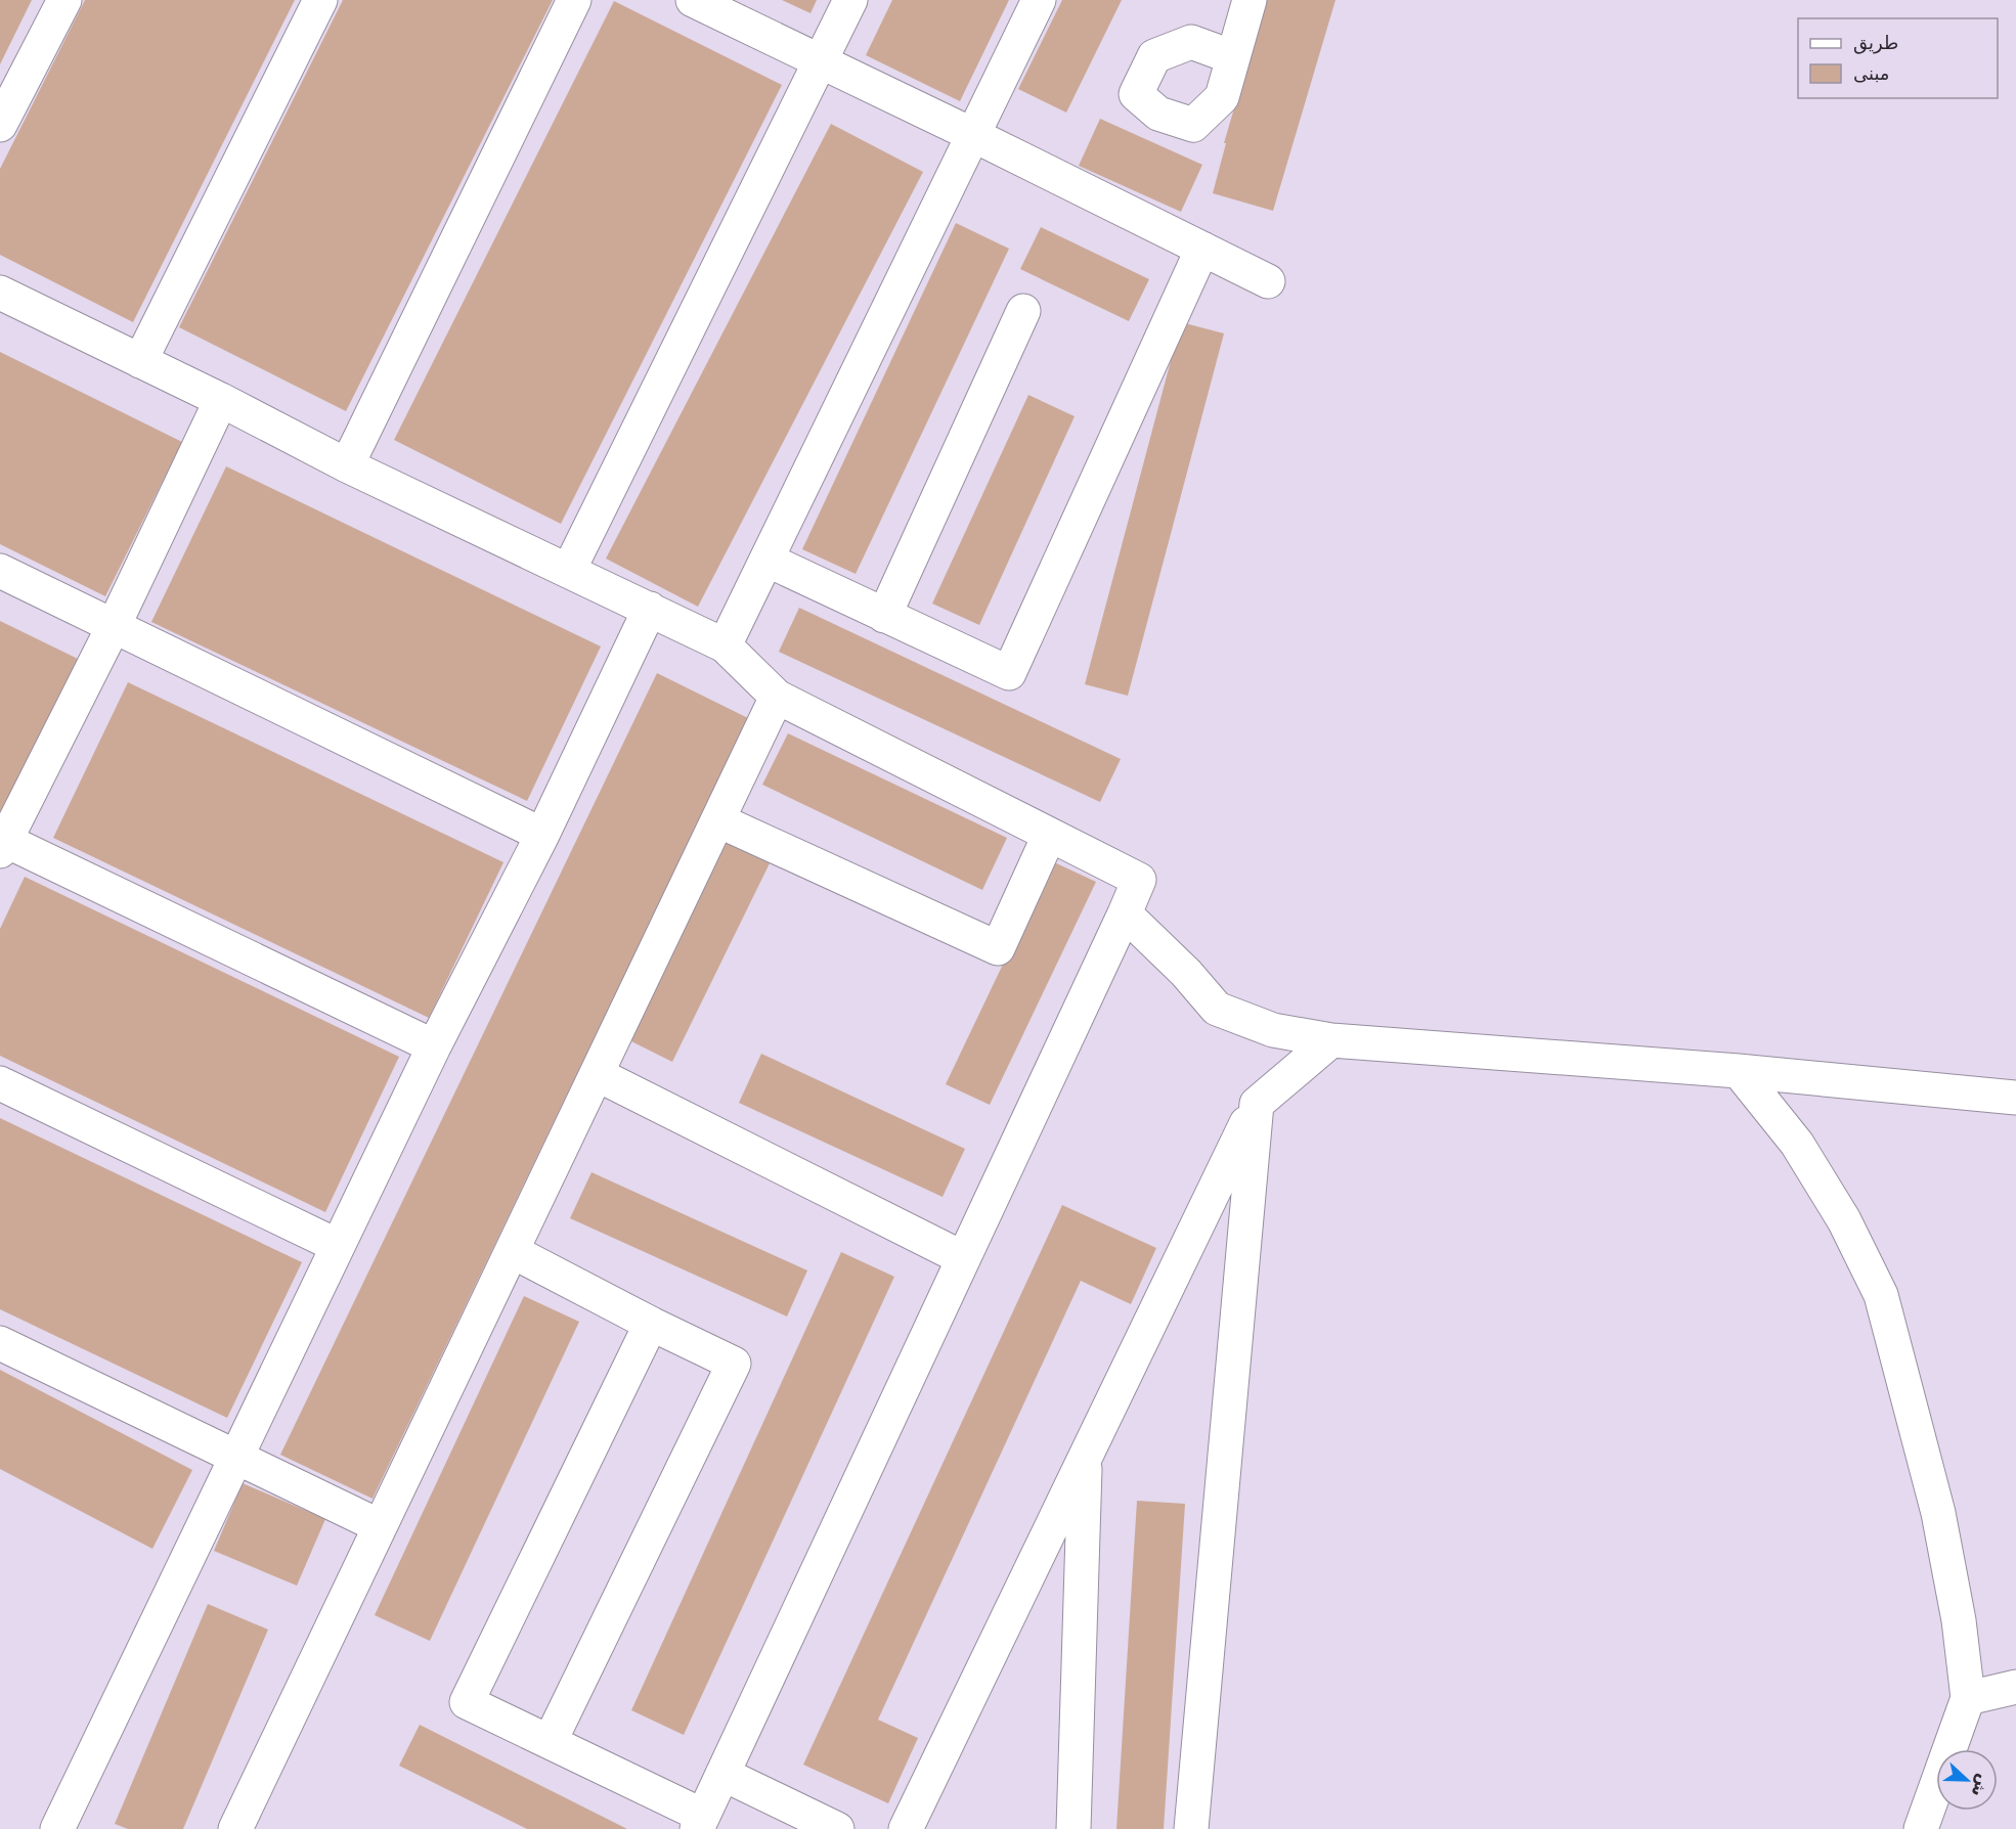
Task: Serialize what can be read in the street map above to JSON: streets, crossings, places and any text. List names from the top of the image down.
{
  "legend": ["طريق", "مبنى"],
  "north": "right"
}
